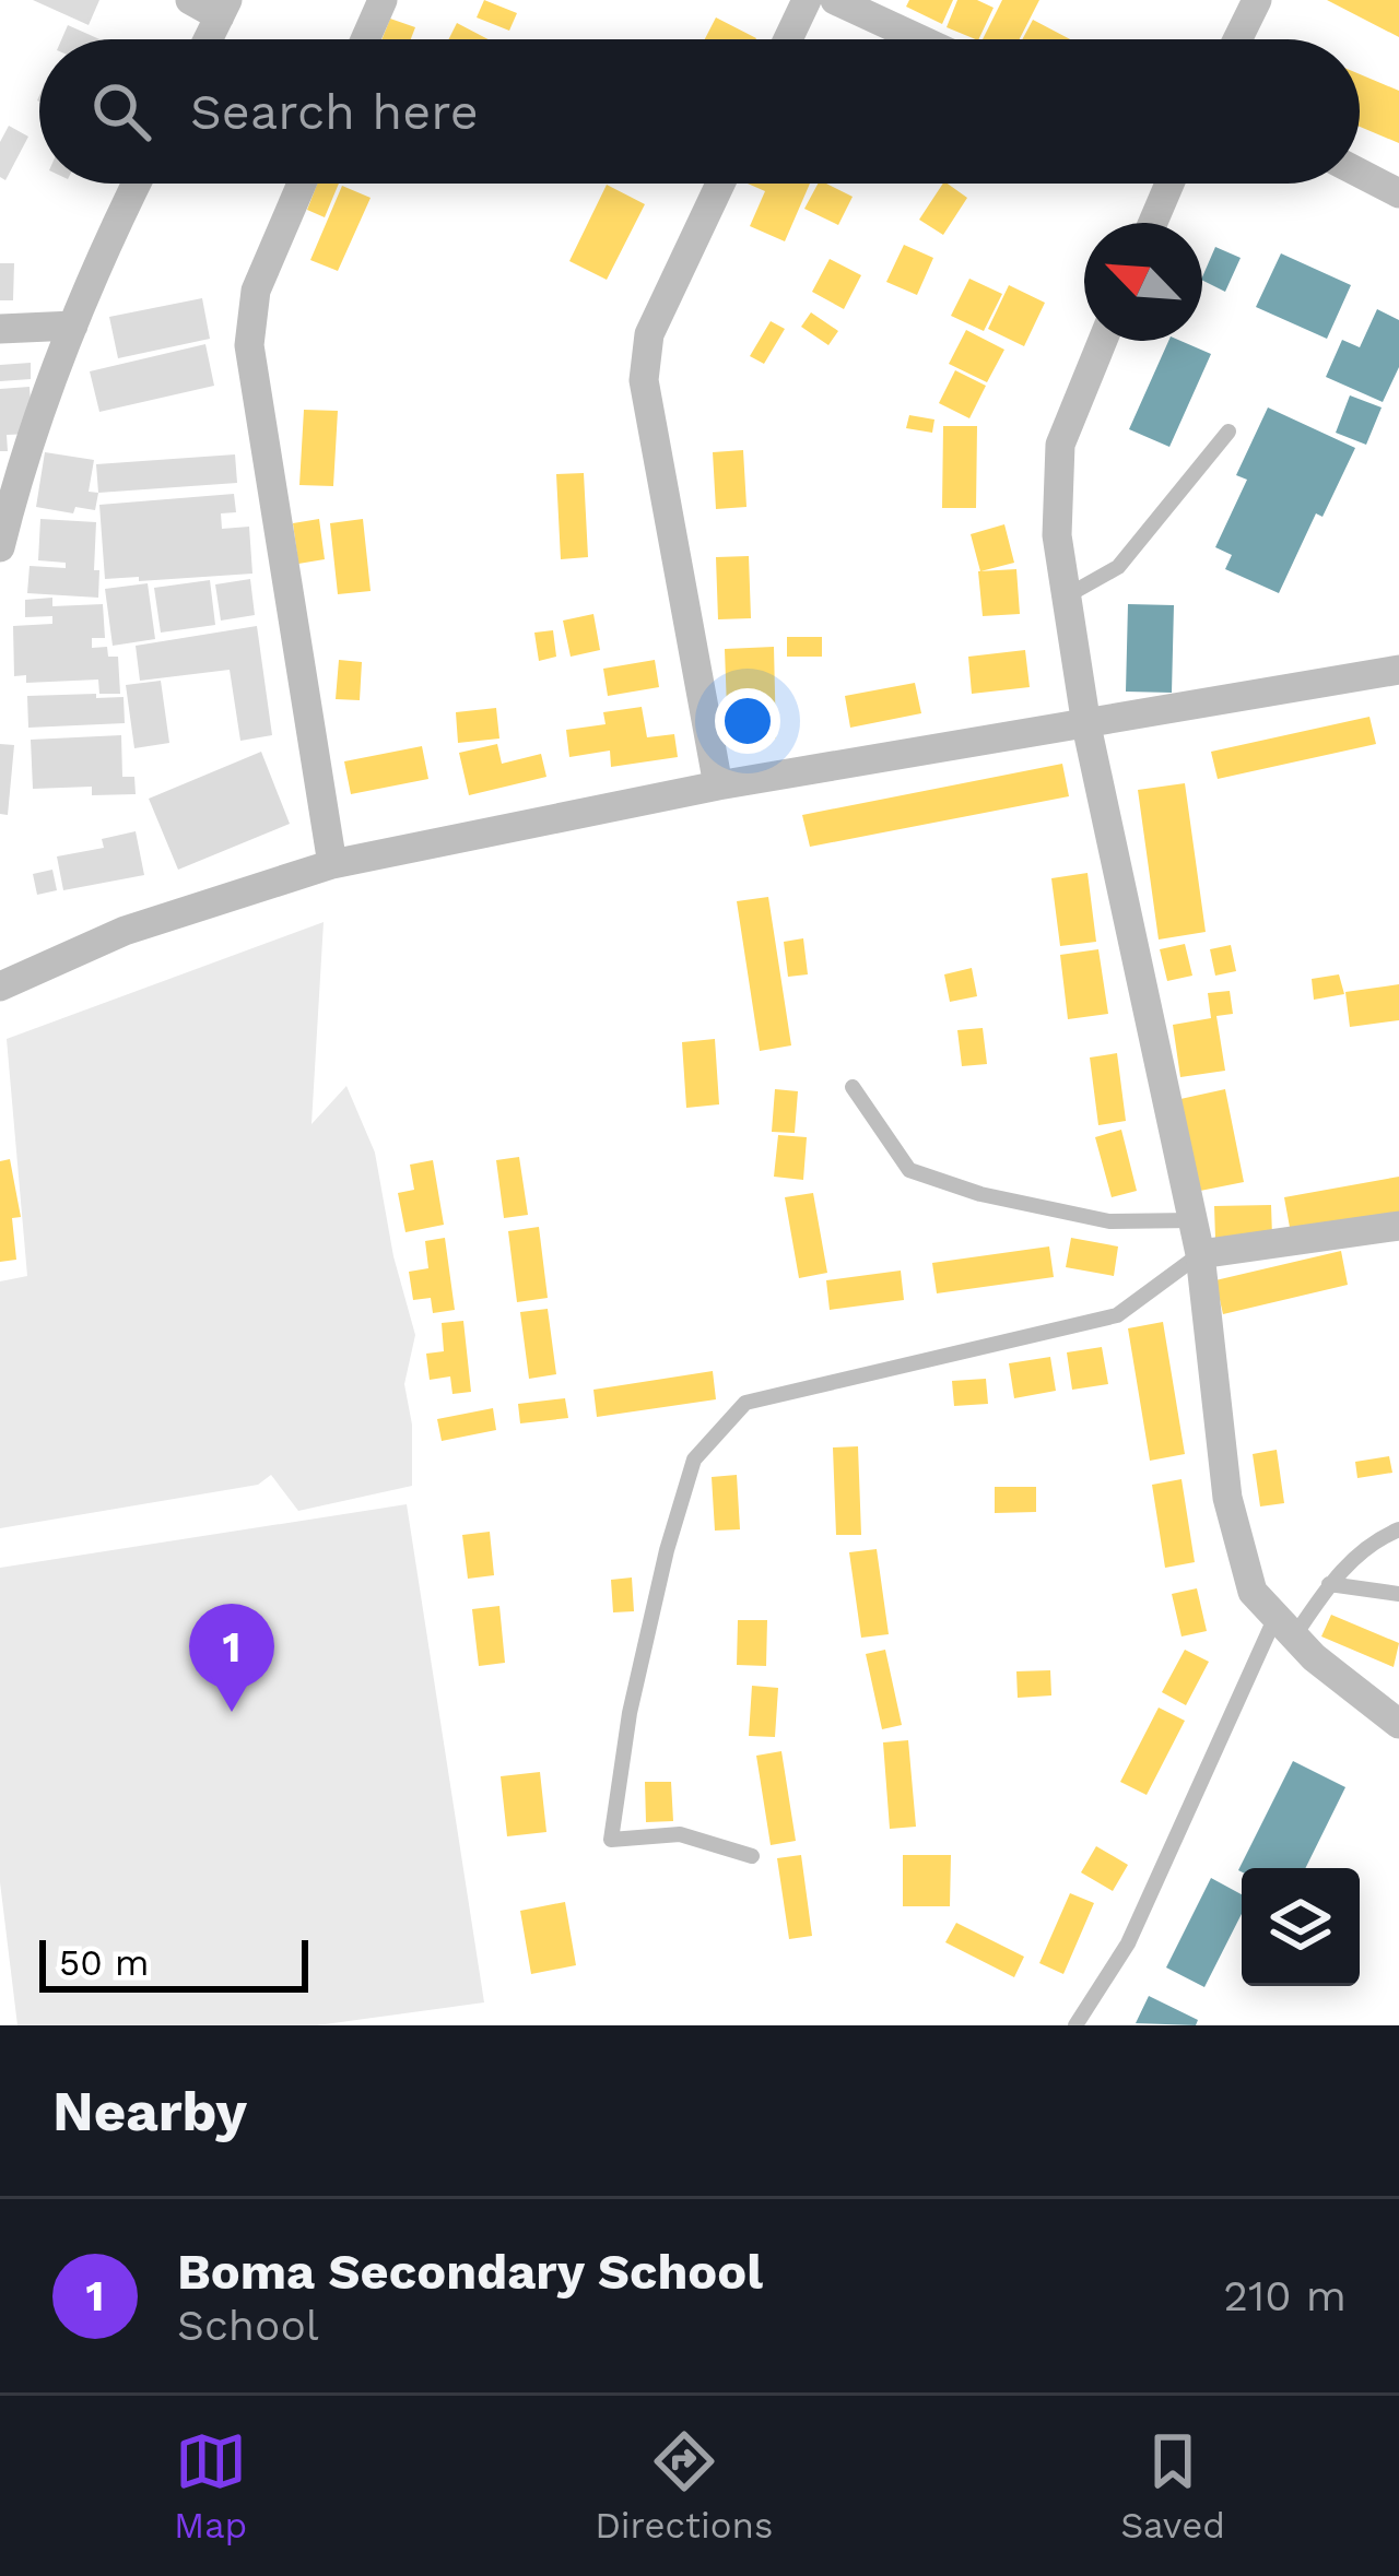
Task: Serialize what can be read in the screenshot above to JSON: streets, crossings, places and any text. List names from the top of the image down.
{
  "scale_bar": "50 m",
  "north": "top left",
  "page": {
    "search": "Search here",
    "pins": "1",
    "scale": "50 m",
    "heading": "Nearby",
    "list": [
      {
        "mark": "1",
        "name": "Boma Secondary School",
        "note": "School",
        "value": "210 m"
      }
    ],
    "nav": ["Map", "Directions", "Saved"]
  }
}
